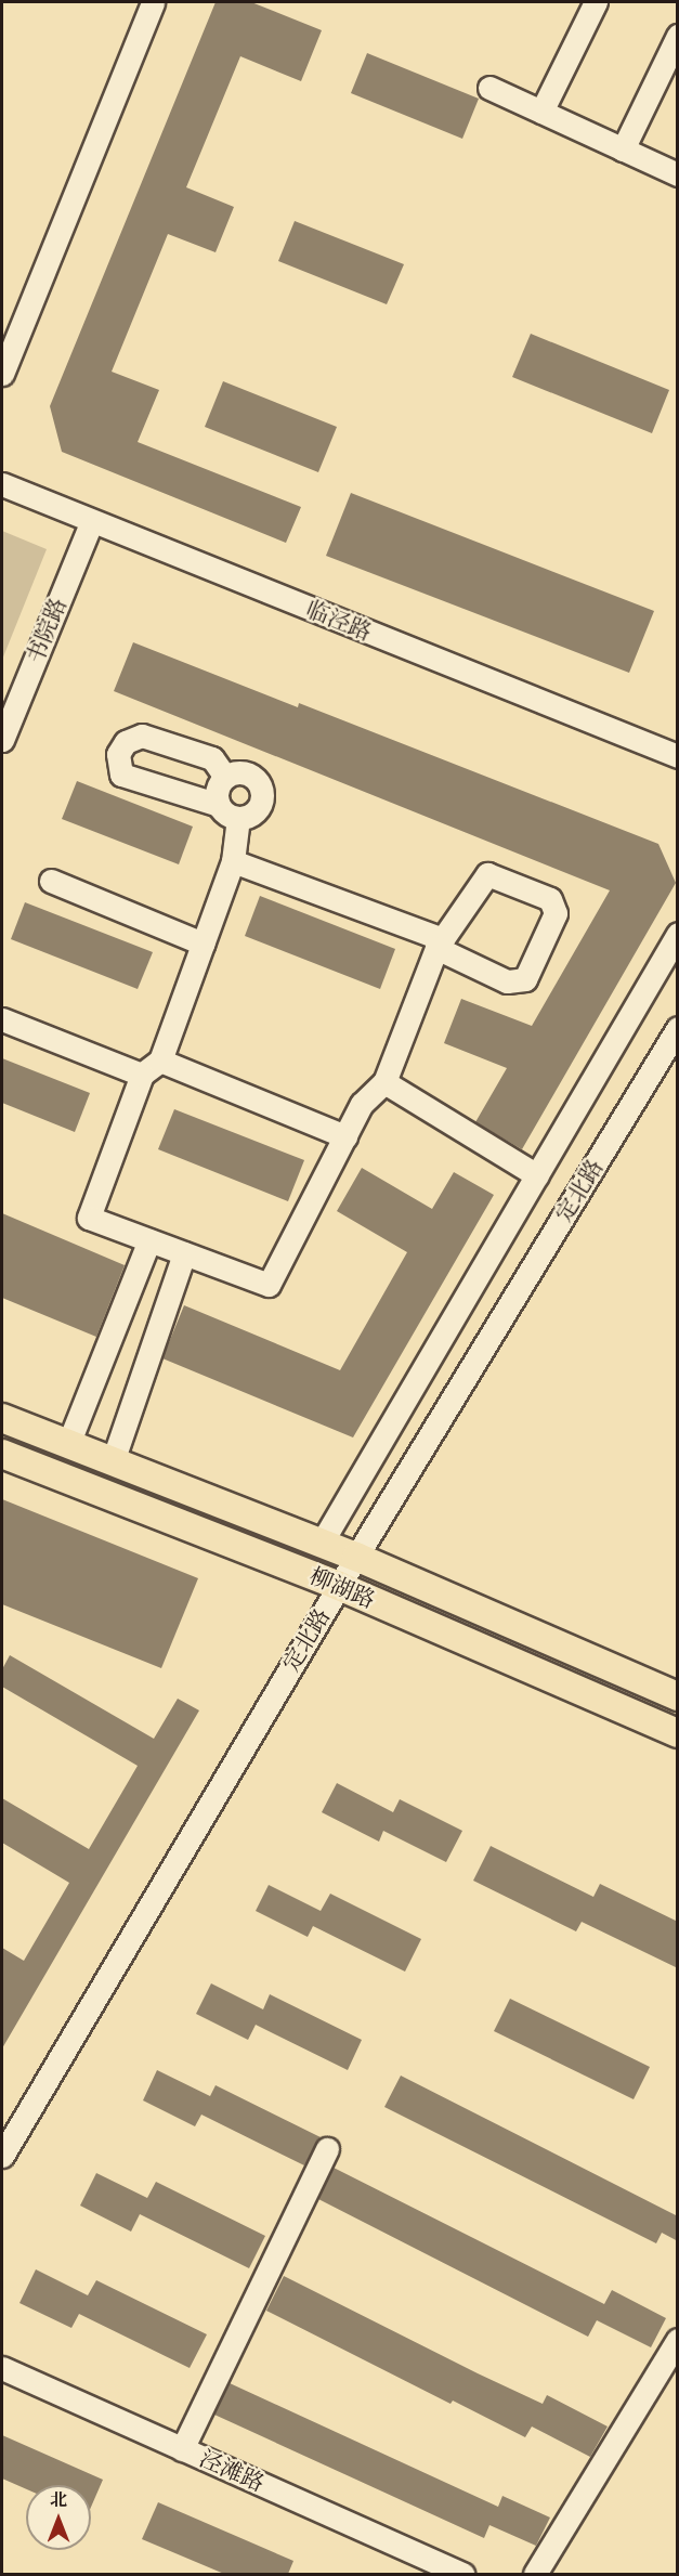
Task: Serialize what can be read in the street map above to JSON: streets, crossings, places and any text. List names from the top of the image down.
{
  "streets": {
    "main road": ["柳湖路"],
    "street": [
      "临泾路",
      "书院路",
      "定北路",
      "泾滩路"
    ]
  },
  "crossings": [
    ["临泾路", "书院路"],
    ["定北路", "柳湖路"]
  ],
  "north": "top"
}
